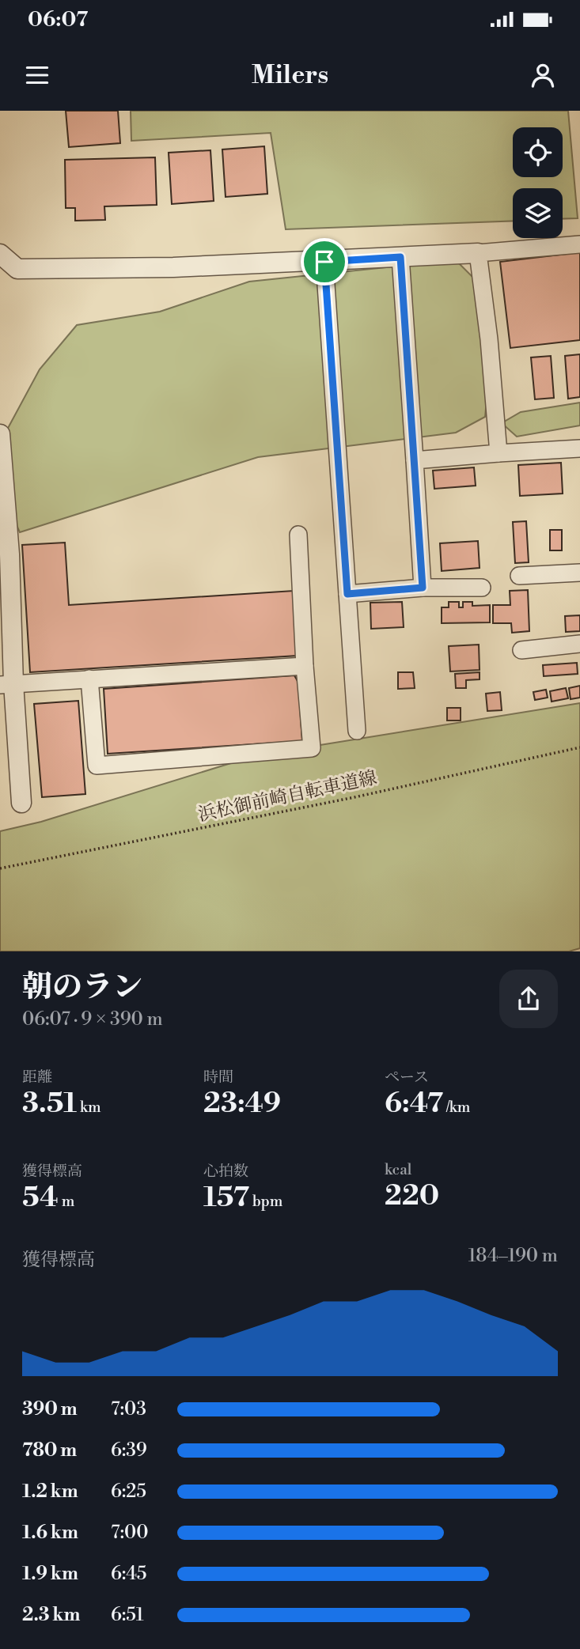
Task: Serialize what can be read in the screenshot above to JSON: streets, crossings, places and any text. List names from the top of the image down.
{
  "streets": {
    "path": ["浜松御前崎自転車道線"]
  },
  "page": {
    "status": "06:07",
    "header": "Milers",
    "heading": ["朝のラン", "06:07 · 9 × 390 m"],
    "stats": [
      ["距離", "3.51 km"],
      ["時間", "23:49"],
      ["ペース", "6:47 /km"],
      ["獲得標高", "54 m"],
      ["心拍数", "157 bpm"],
      ["kcal", "220"]
    ],
    "chart": ["獲得標高", "184–190 m"],
    "list": [
      {
        "name": "390 m",
        "note": "7:03"
      },
      {
        "name": "780 m",
        "note": "6:39"
      },
      {
        "name": "1.2 km",
        "note": "6:25"
      },
      {
        "name": "1.6 km",
        "note": "7:00"
      },
      {
        "name": "1.9 km",
        "note": "6:45"
      },
      {
        "name": "2.3 km",
        "note": "6:51"
      }
    ]
  }
}
